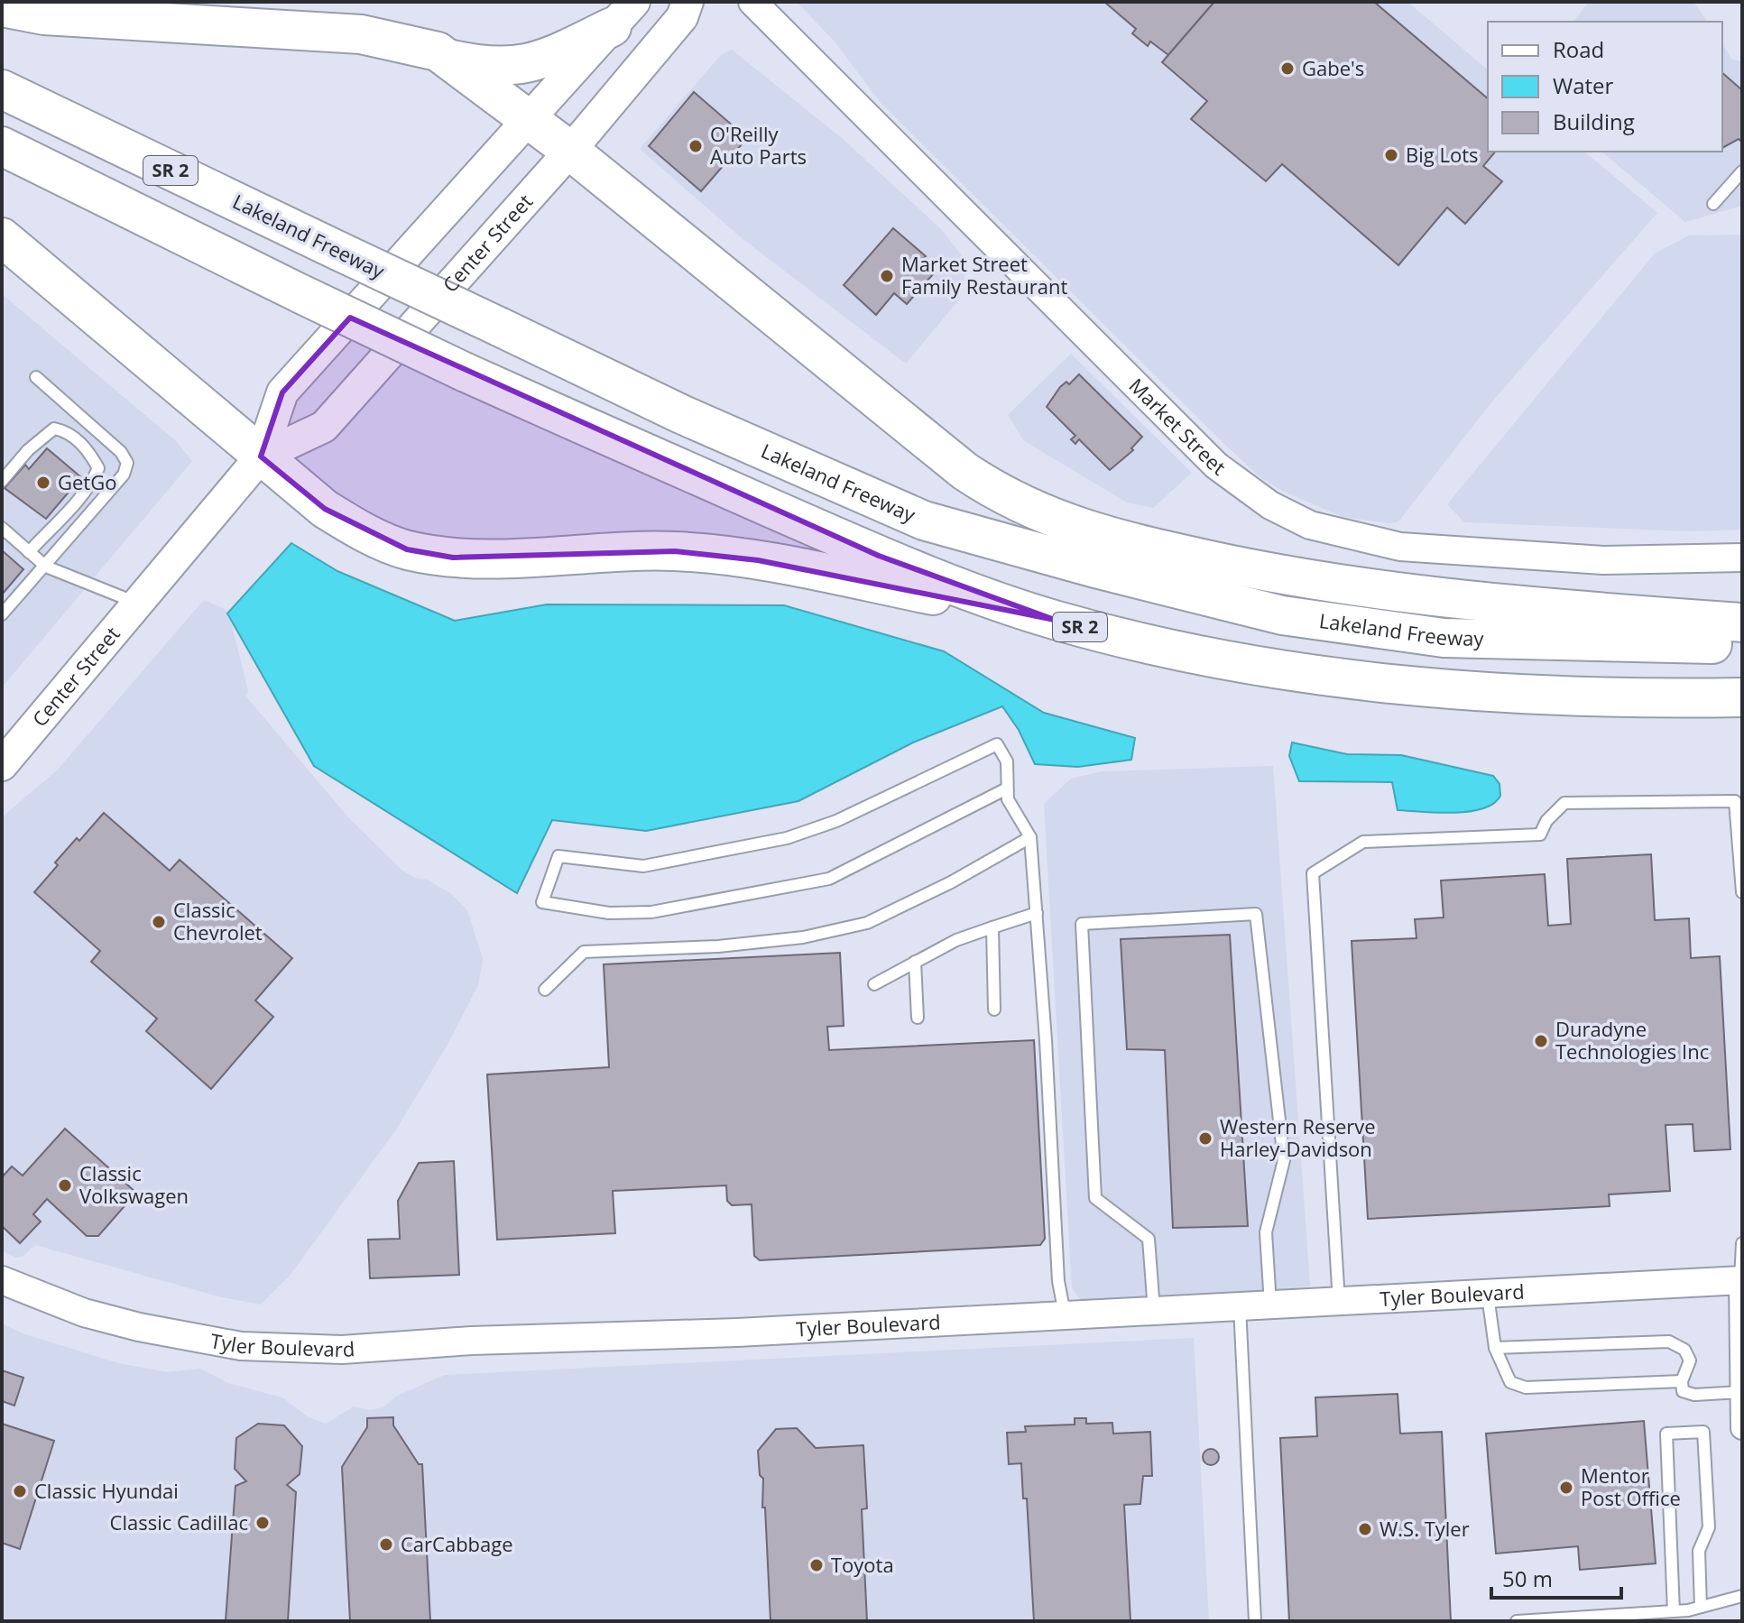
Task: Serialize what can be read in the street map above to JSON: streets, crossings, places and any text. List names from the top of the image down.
{
  "streets": {
    "highway": ["SR 2", "Lakeland Freeway"],
    "main road": ["Center Street"],
    "street": ["Market Street", "Tyler Boulevard"]
  },
  "places": [
    "Gabe's",
    "O'Reilly Auto Parts",
    "Big Lots",
    "Market Street Family Restaurant",
    "GetGo",
    "Classic Chevrolet",
    "Duradyne Technologies Inc",
    "Western Reserve Harley-Davidson",
    "Classic Volkswagen",
    "Mentor Post Office",
    "Classic Hyundai",
    "Classic Cadillac",
    "W.S. Tyler",
    "CarCabbage",
    "Toyota"
  ],
  "legend": ["Road", "Water", "Building"],
  "scale_bar": "50 m"
}
